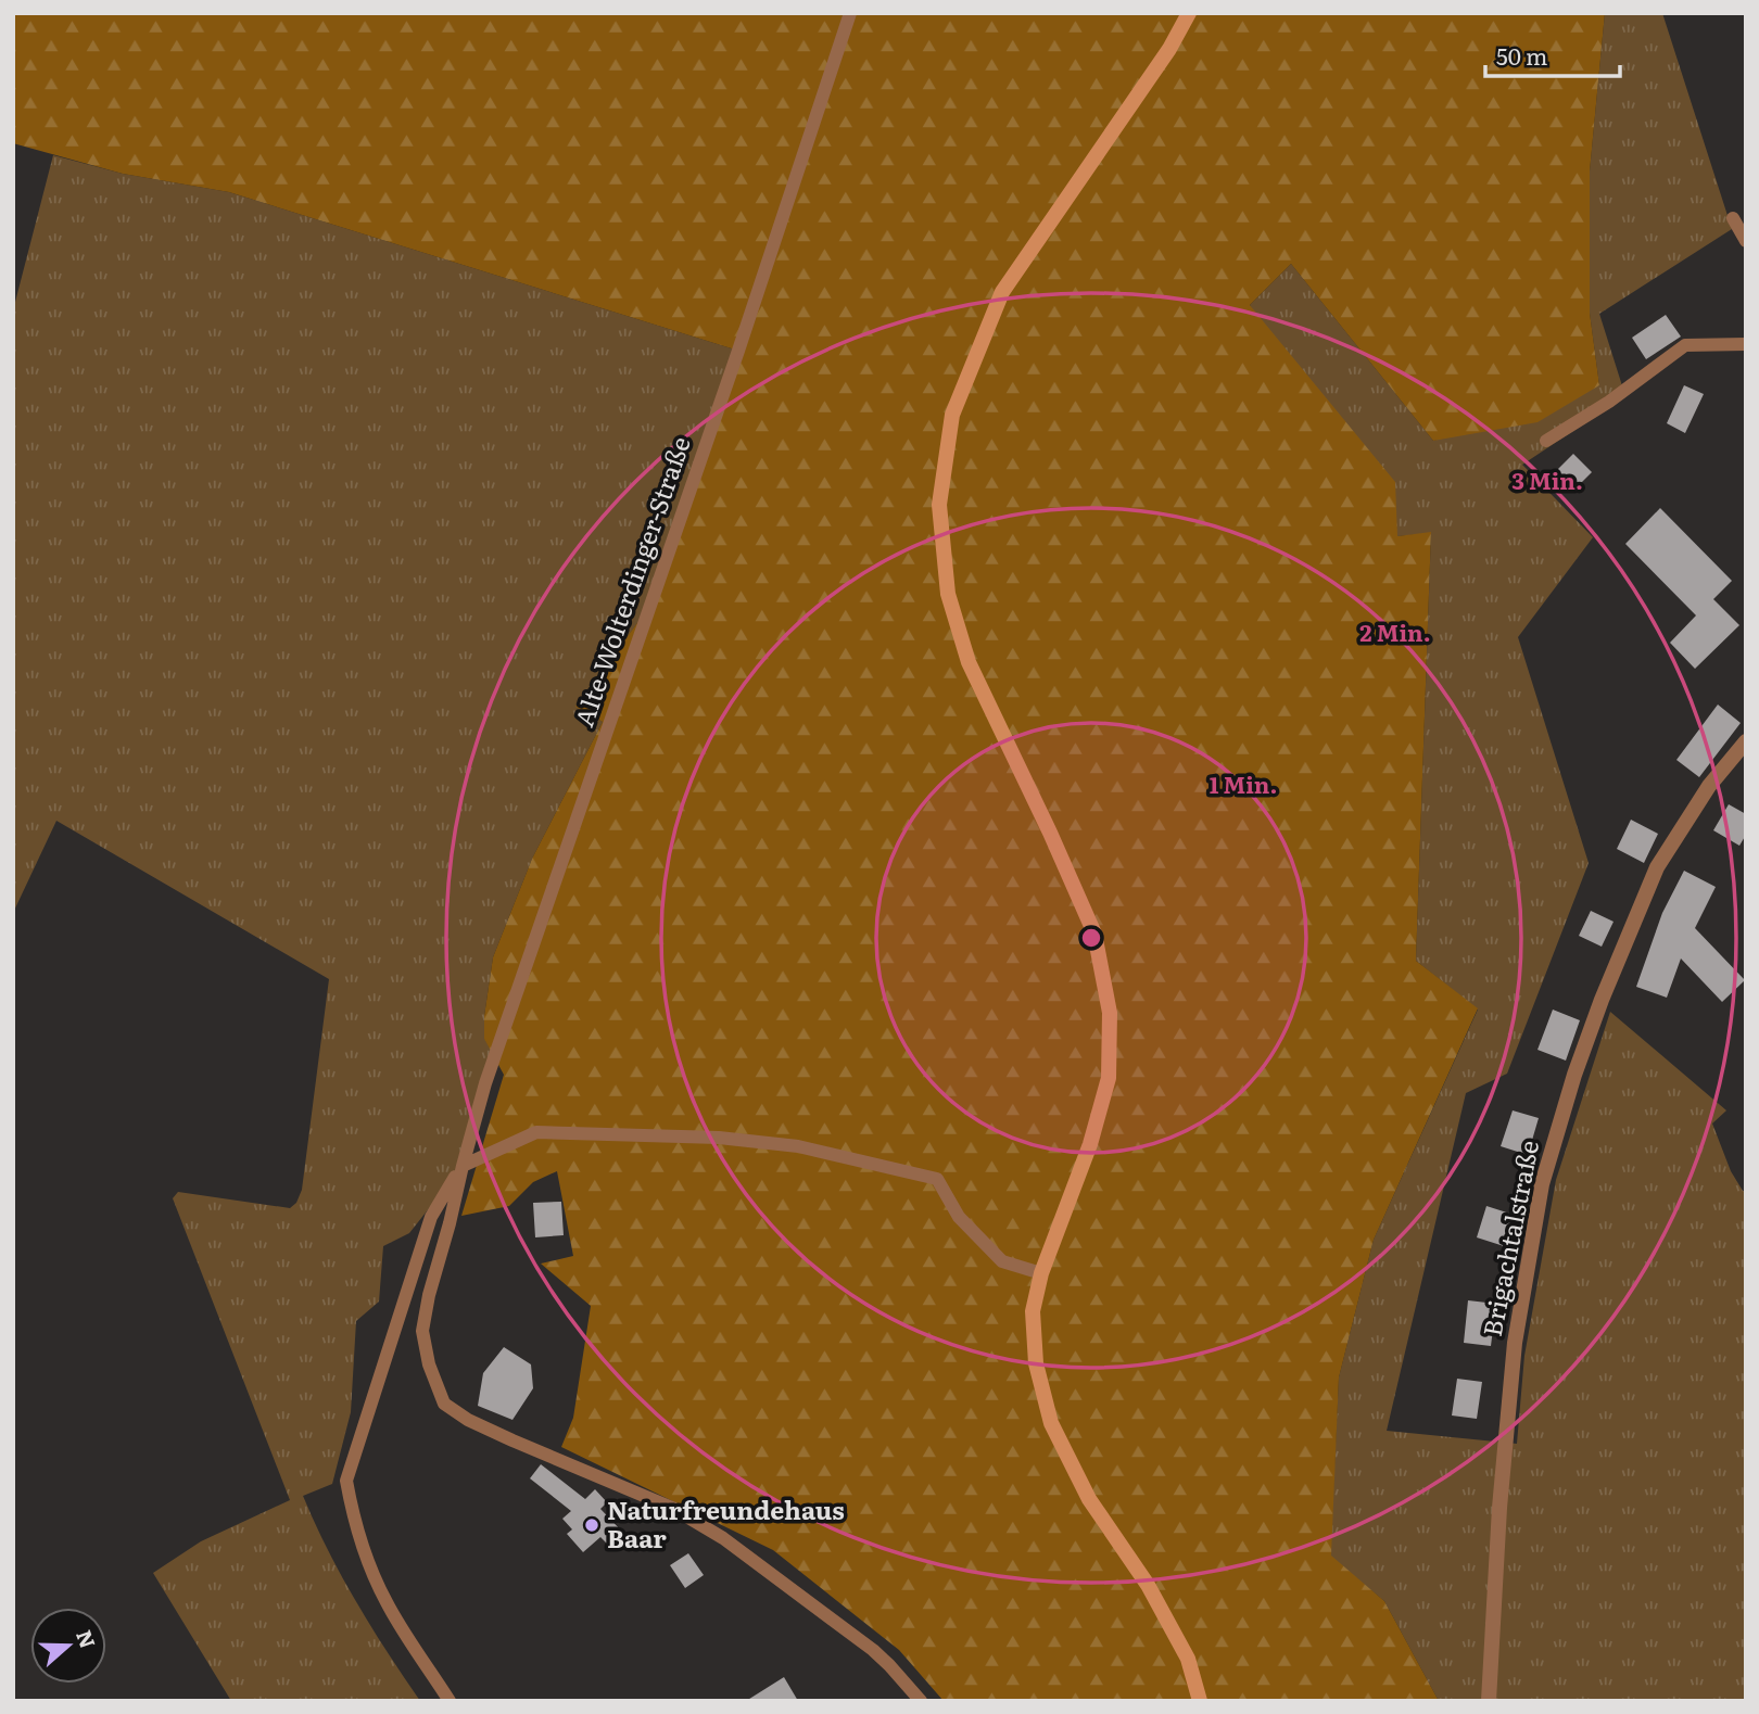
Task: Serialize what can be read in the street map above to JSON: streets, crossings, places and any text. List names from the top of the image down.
{
  "streets": {
    "street": ["Alte-Wolterdinger-Straße", "Brigachtalstraße"]
  },
  "places": ["Naturfreundehaus Baar"],
  "scale_bar": "50 m",
  "north": "right",
  "rings": ["3 Min.", "2 Min.", "1 Min."]
}
